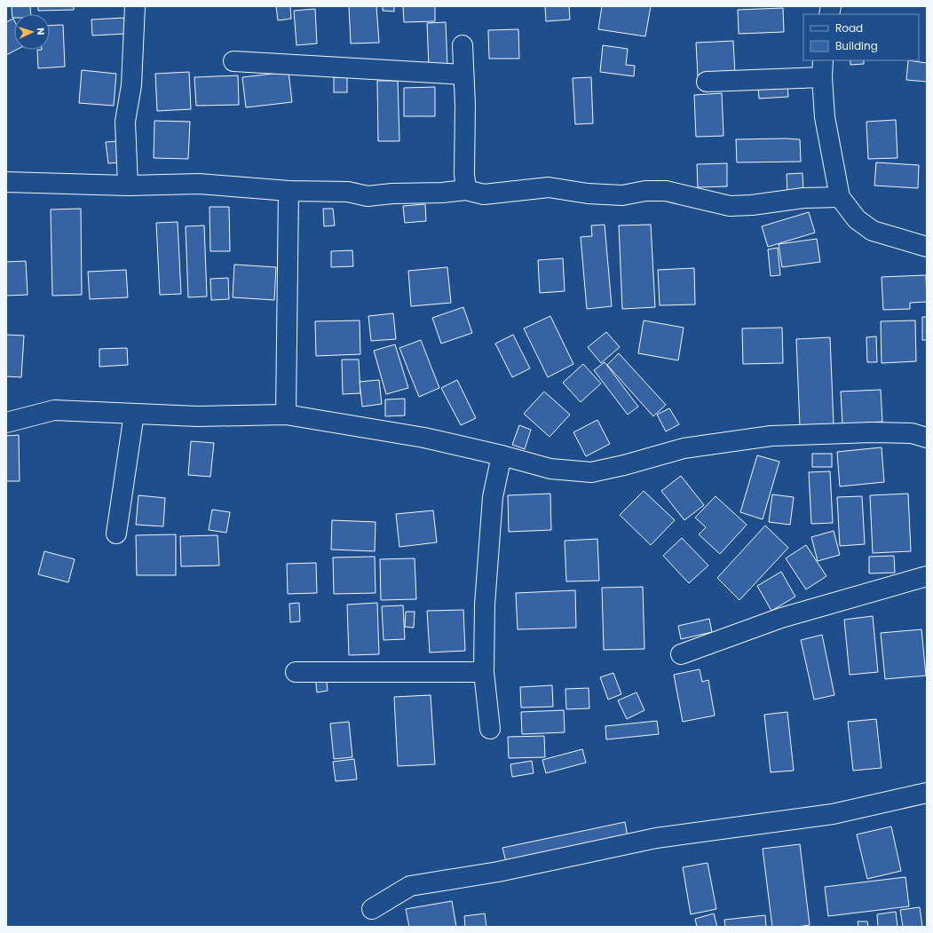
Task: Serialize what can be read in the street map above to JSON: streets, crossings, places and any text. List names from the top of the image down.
{
  "legend": ["Road", "Building"],
  "north": "right"
}
